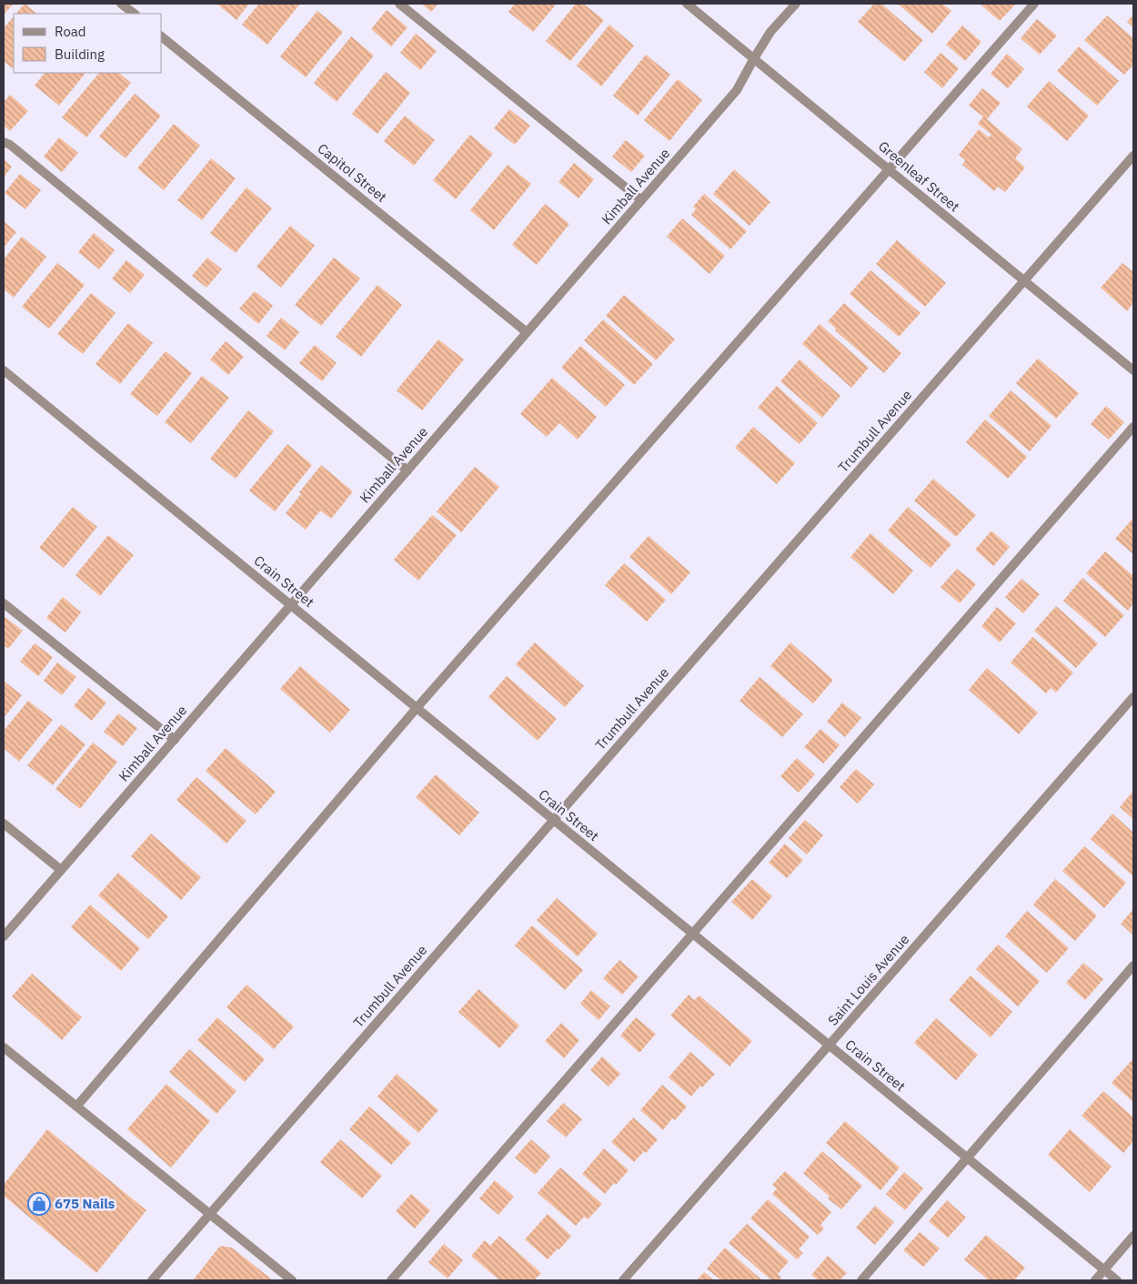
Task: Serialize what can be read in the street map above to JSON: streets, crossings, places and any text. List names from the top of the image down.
{
  "streets": {
    "street": [
      "Capitol Street",
      "Greenleaf Street",
      "Kimball Avenue",
      "Trumbull Avenue",
      "Crain Street",
      "Saint Louis Avenue"
    ]
  },
  "crossings": [
    ["Capitol Street", "Kimball Avenue"],
    ["Greenleaf Street", "Kimball Avenue"],
    ["Greenleaf Street", "Trumbull Avenue"],
    ["Kimball Avenue", "Crain Street"],
    ["Trumbull Avenue", "Crain Street"],
    ["Crain Street", "Saint Louis Avenue"]
  ],
  "places": {
    "shop": ["675 Nails"]
  },
  "legend": ["Road", "Building"]
}
